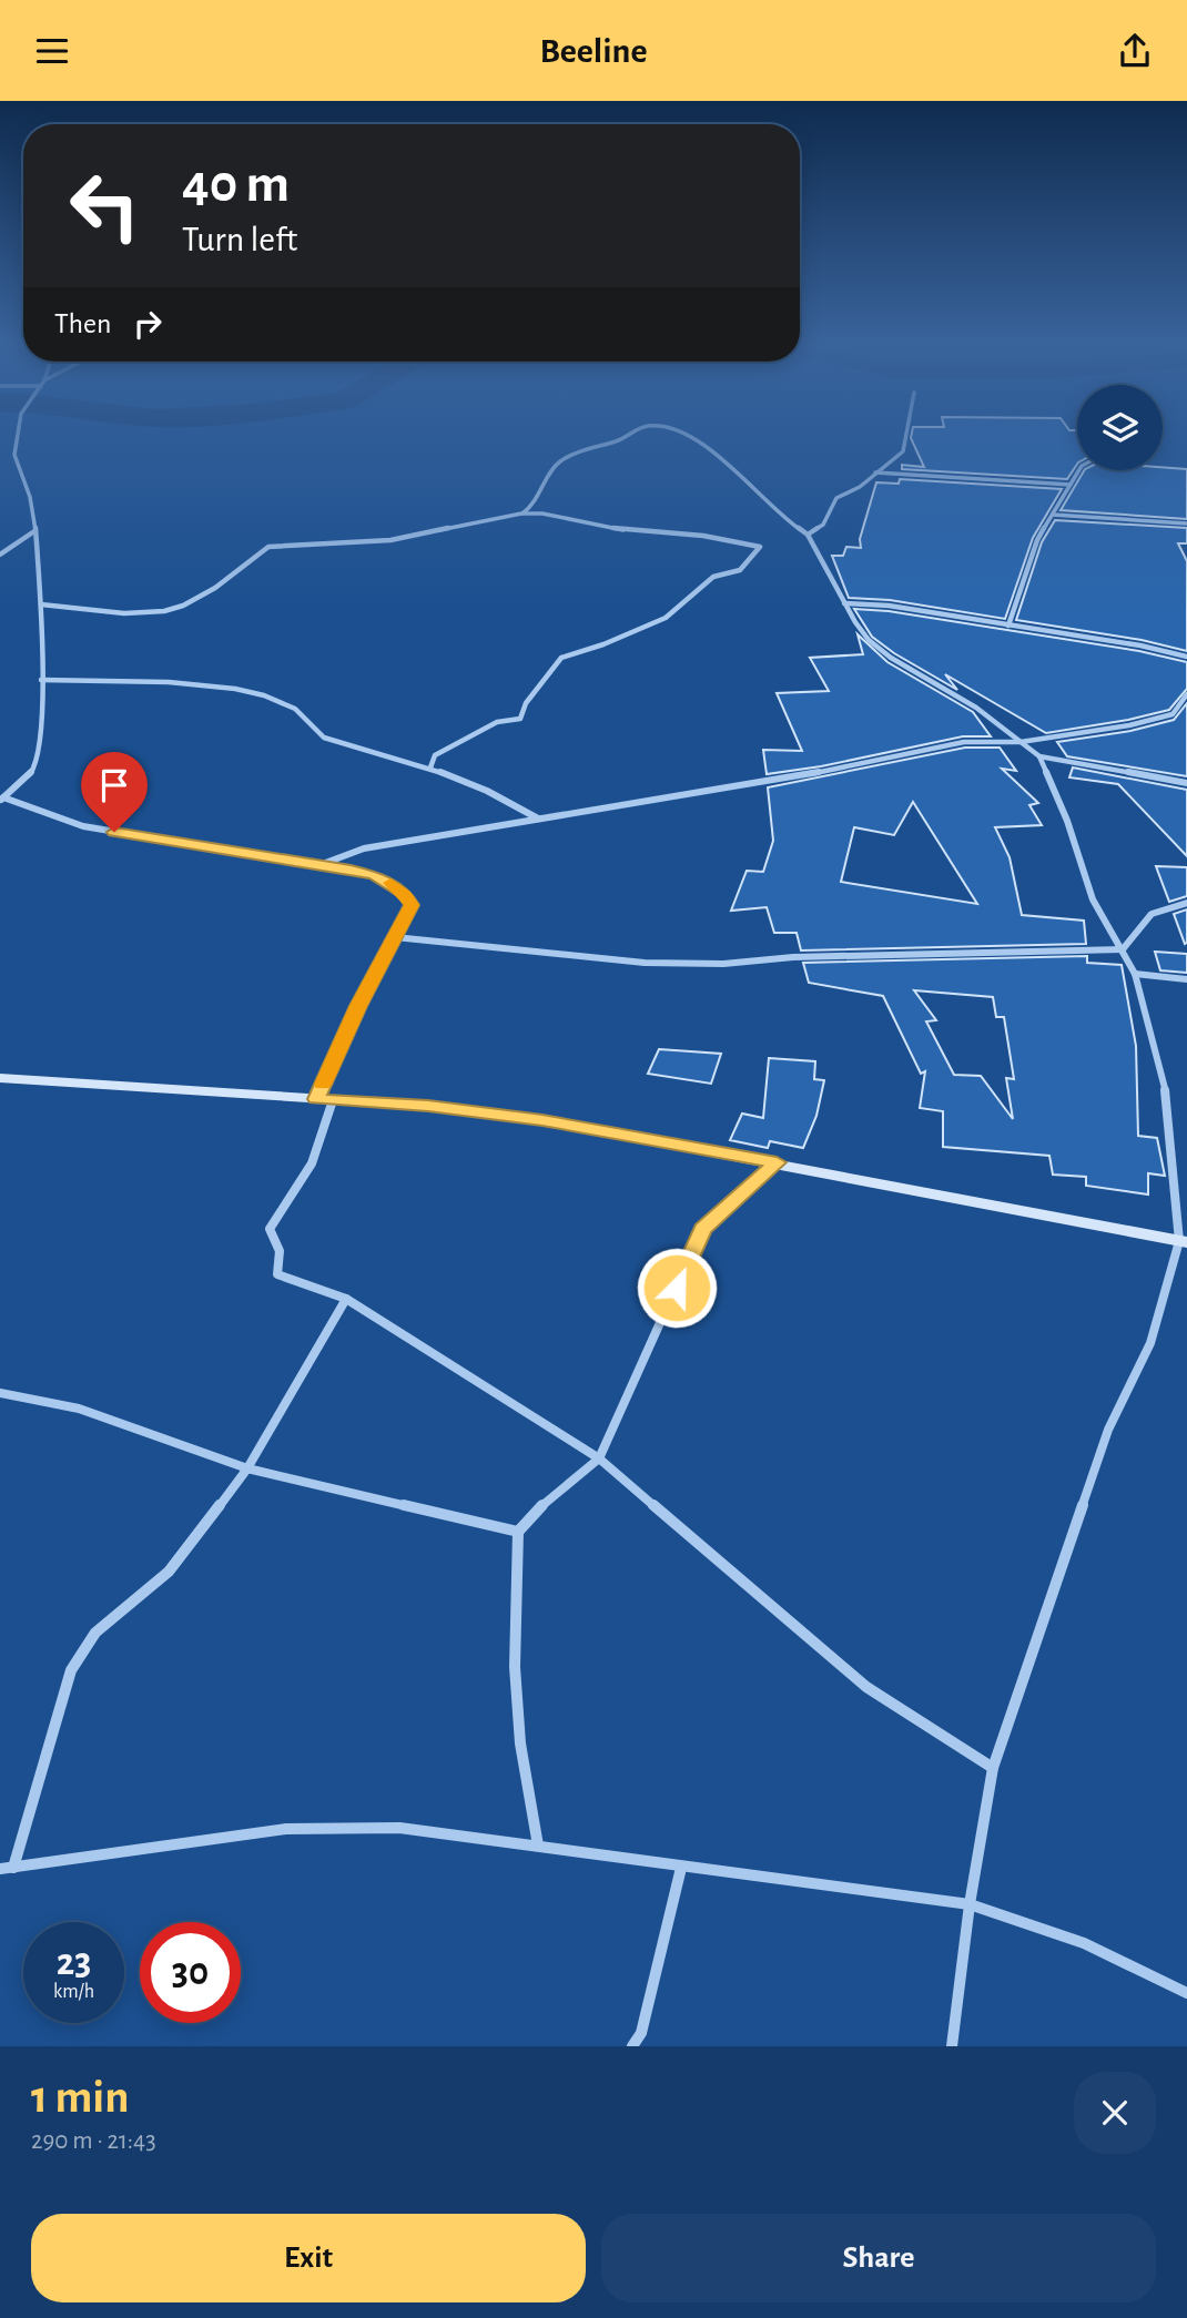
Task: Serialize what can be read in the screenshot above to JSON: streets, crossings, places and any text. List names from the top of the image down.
{
  "page": {
    "header": "Beeline",
    "turn": ["40 m", "Turn left"],
    "then": "Then",
    "speed": "23 km/h",
    "limit": "30",
    "heading": ["1 min", "290 m · 21:43"],
    "buttons": ["Exit", "Share"]
  }
}
